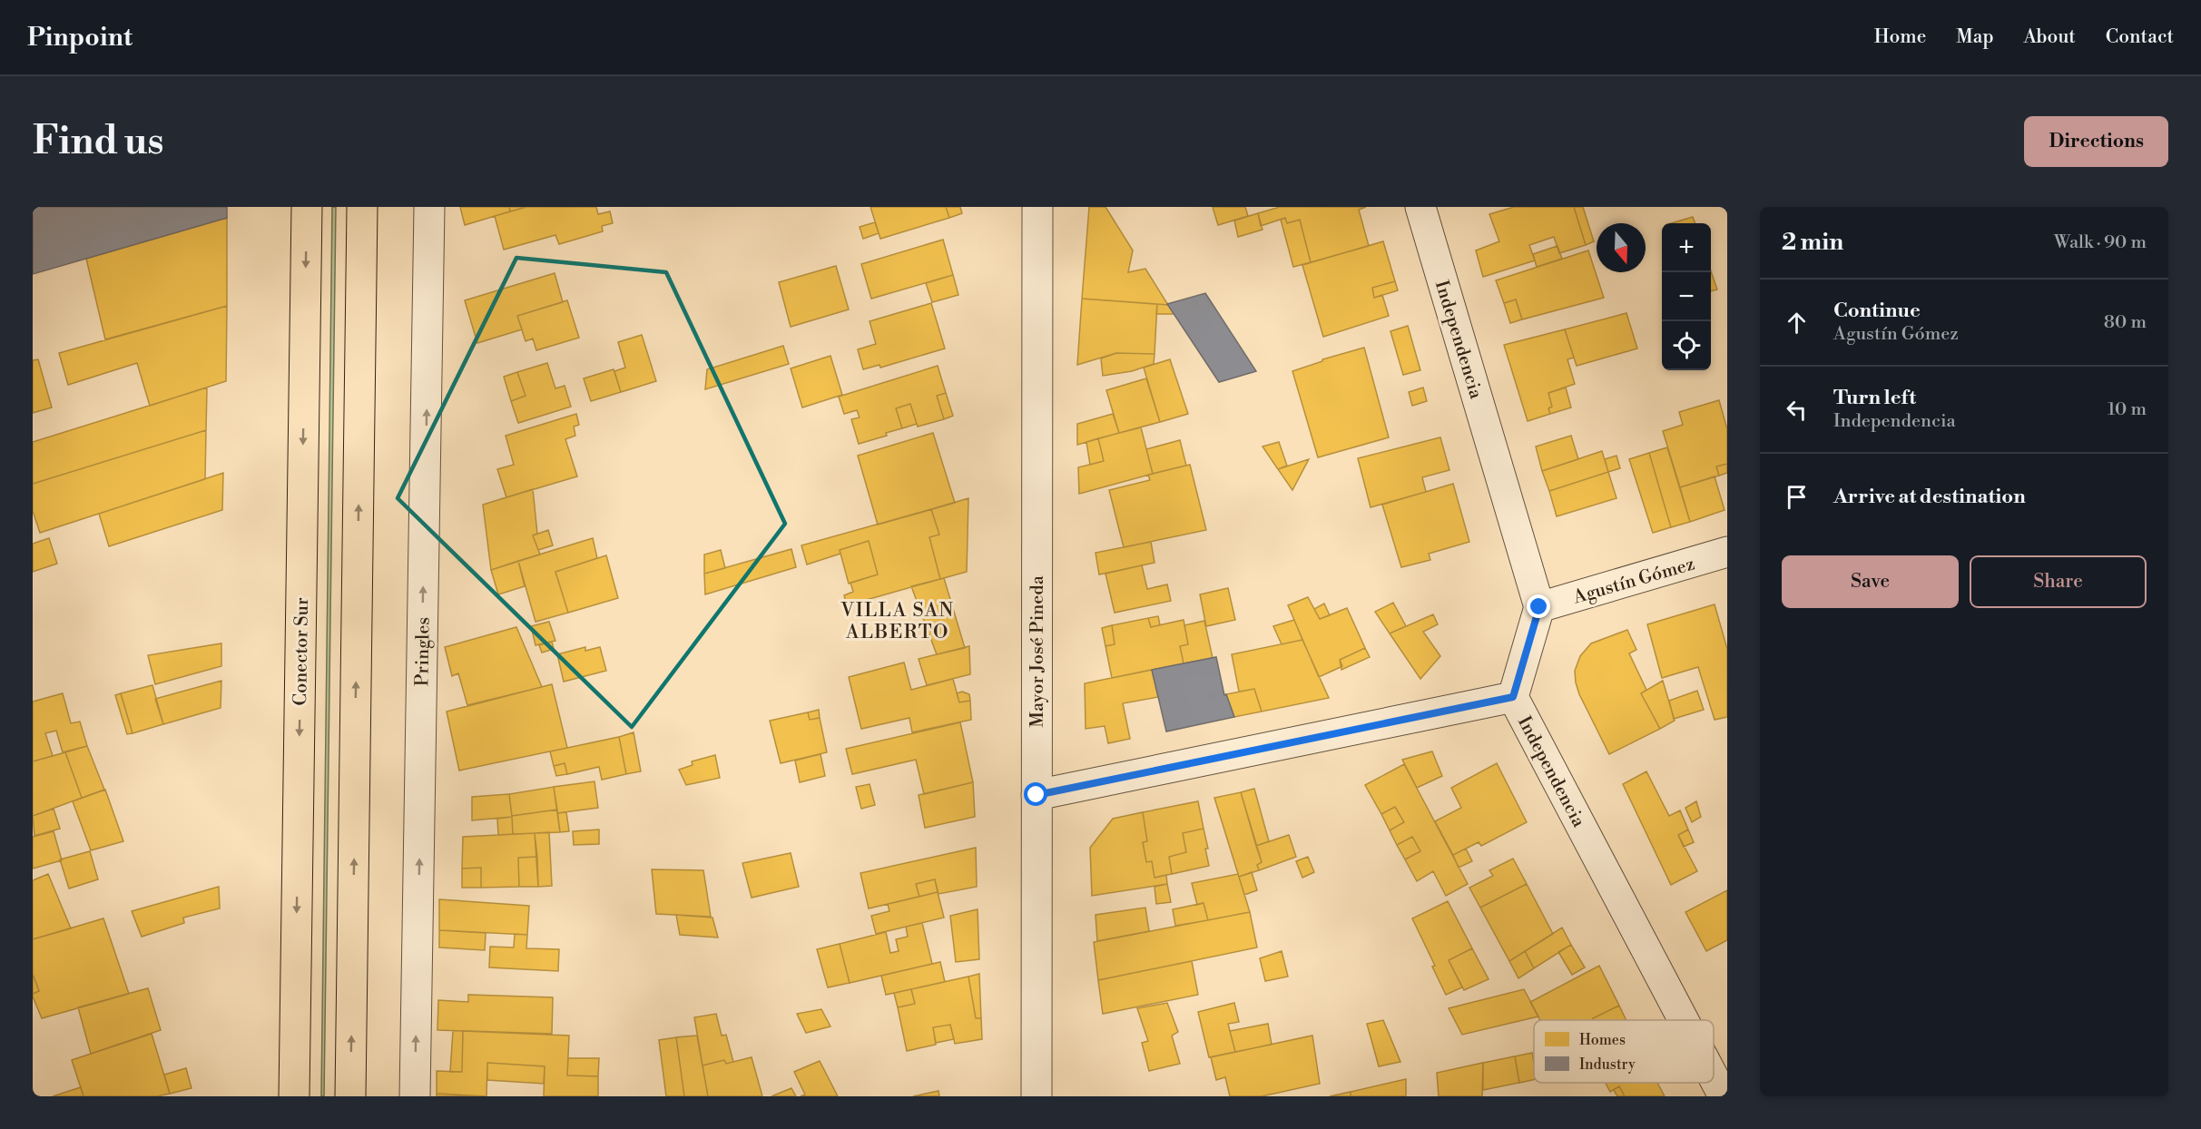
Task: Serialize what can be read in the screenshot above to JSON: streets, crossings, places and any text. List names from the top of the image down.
{
  "streets": {
    "main road": ["Conector Sur"],
    "street": [
      "Independencia",
      "Agustín Gómez",
      "Pringles",
      "Mayor José Pineda"
    ]
  },
  "crossings": [
    ["Independencia", "Agustín Gómez"]
  ],
  "one_way": ["Pringles"],
  "districts": ["VILLA SAN ALBERTO"],
  "legend": ["Homes", "Industry"],
  "north": "bottom",
  "page": {
    "header": "Pinpoint",
    "nav": [
      "Home",
      "Map",
      "About",
      "Contact"
    ],
    "buttons": [
      "Directions",
      ["Save", "Share"]
    ],
    "title": "Find us",
    "heading": ["2 min", "Walk · 90 m"],
    "map_buttons": ["+", "−"],
    "list": [
      ["Continue", "Agustín Gómez", "80 m"],
      ["Turn left", "Independencia", "10 m"],
      "Arrive at destination"
    ]
  }
}
